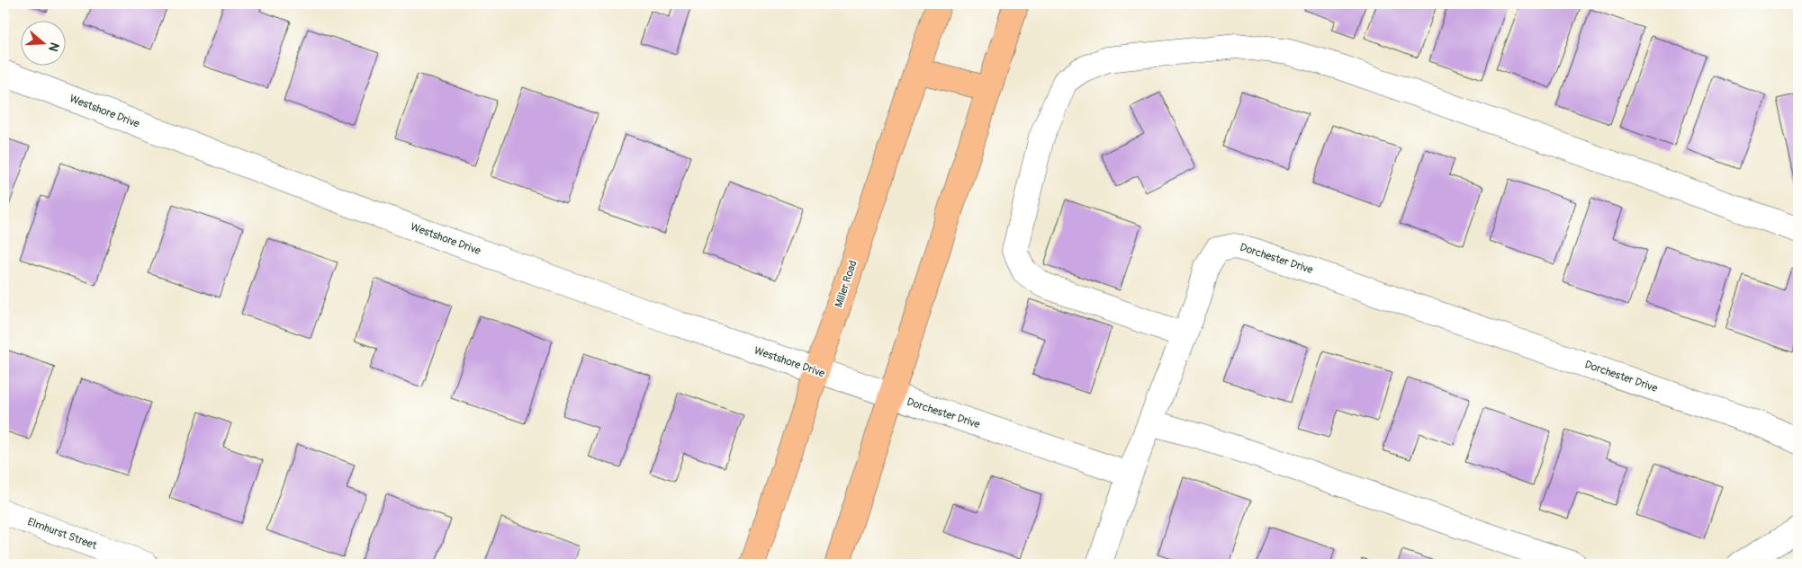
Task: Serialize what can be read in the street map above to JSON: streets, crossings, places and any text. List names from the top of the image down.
{
  "streets": {
    "main road": ["Miller Road"],
    "street": ["Westshore Drive", "Dorchester Drive", "Elmhurst Street"]
  },
  "crossings": [
    ["Westshore Drive", "Dorchester Drive"],
    ["Westshore Drive", "Miller Road"]
  ],
  "north": "right"
}
